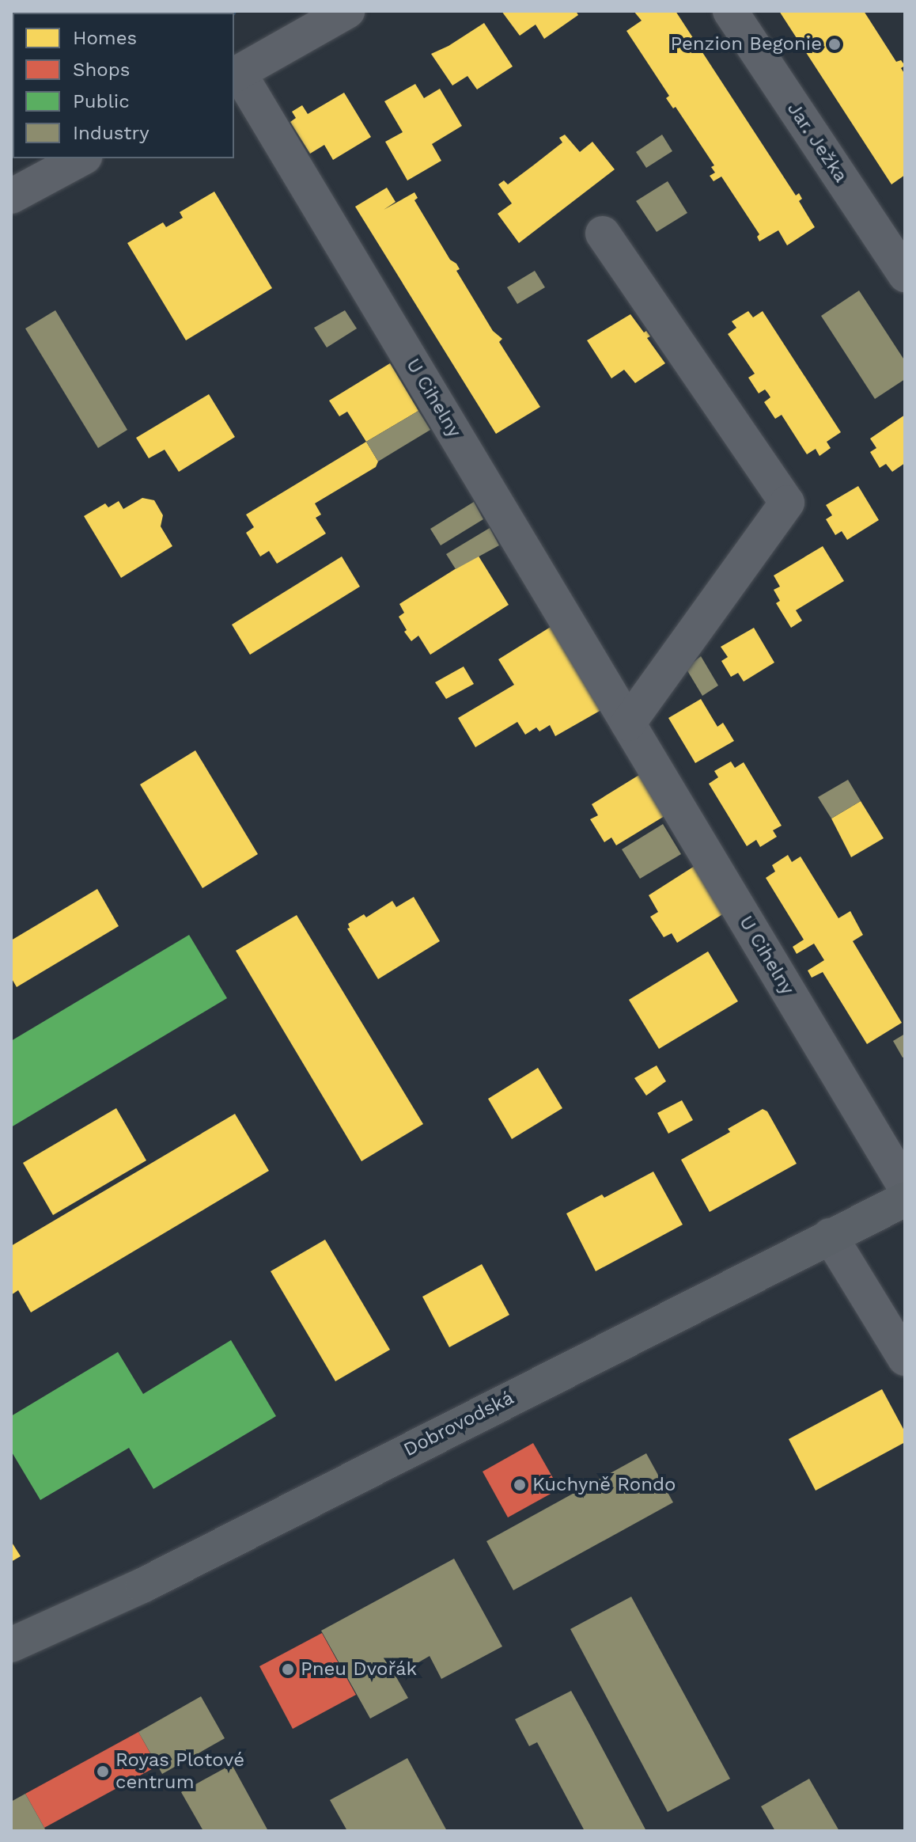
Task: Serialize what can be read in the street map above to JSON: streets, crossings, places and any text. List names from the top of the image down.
{
  "streets": {
    "street": ["Jar. Ježka", "U Cihelny", "Dobrovodská"]
  },
  "places": [
    "Penzion Begonie",
    "Kuchyně Rondo",
    "Pneu Dvořák",
    "Royas Plotové centrum"
  ],
  "legend": [
    "Homes",
    "Shops",
    "Public",
    "Industry"
  ]
}
